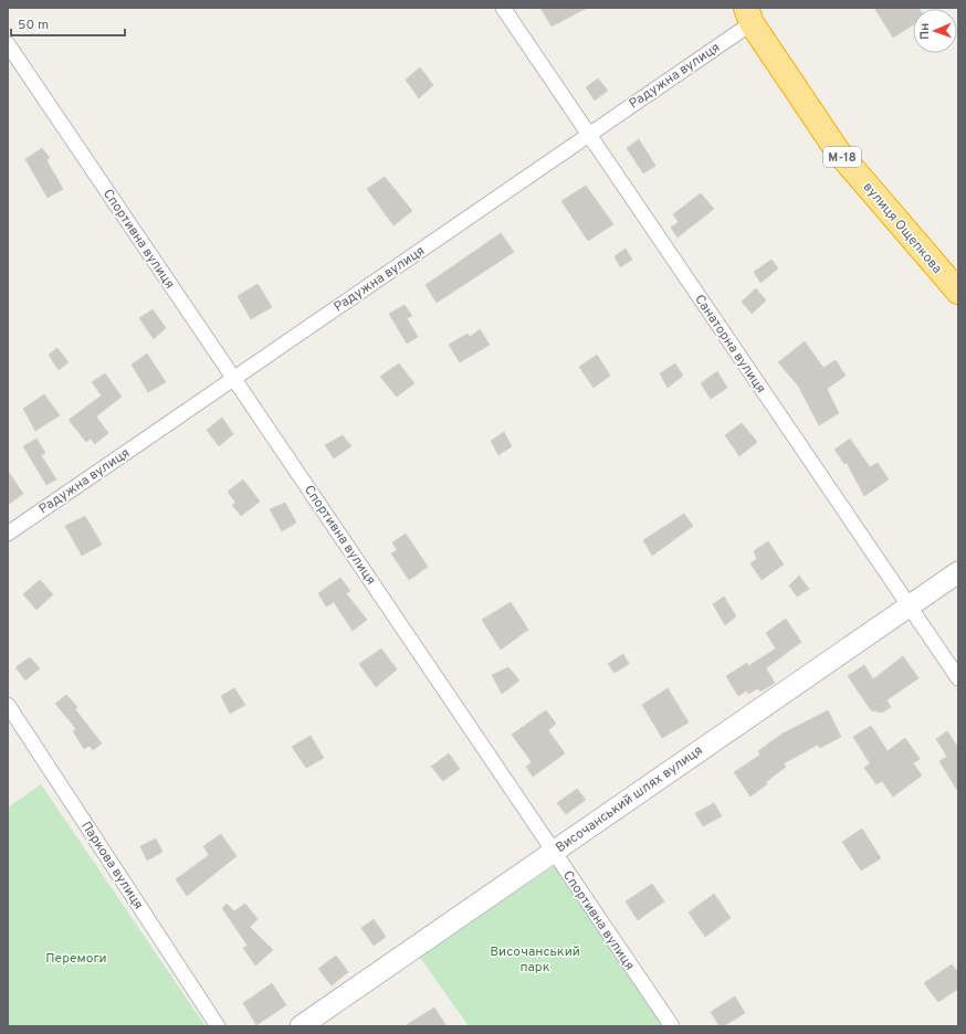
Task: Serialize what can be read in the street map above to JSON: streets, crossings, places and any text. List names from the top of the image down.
{
  "streets": {
    "highway": ["М-18", "вулиця Ощепкова"],
    "street": [
      "Радужна вулиця",
      "Спортивна вулиця",
      "Санаторна вулиця",
      "Височанський шлях вулиця",
      "Паркова вулиця"
    ]
  },
  "crossings": [
    ["Радужна вулиця", "вулиця Ощепкова"],
    ["Радужна вулиця", "Спортивна вулиця"],
    ["Радужна вулиця", "Санаторна вулиця"],
    ["Спортивна вулиця", "Височанський шлях вулиця"],
    ["Санаторна вулиця", "Височанський шлях вулиця"]
  ],
  "parks": ["Височанський парк", "Перемоги"],
  "scale_bar": "50 m",
  "north": "left"
}
